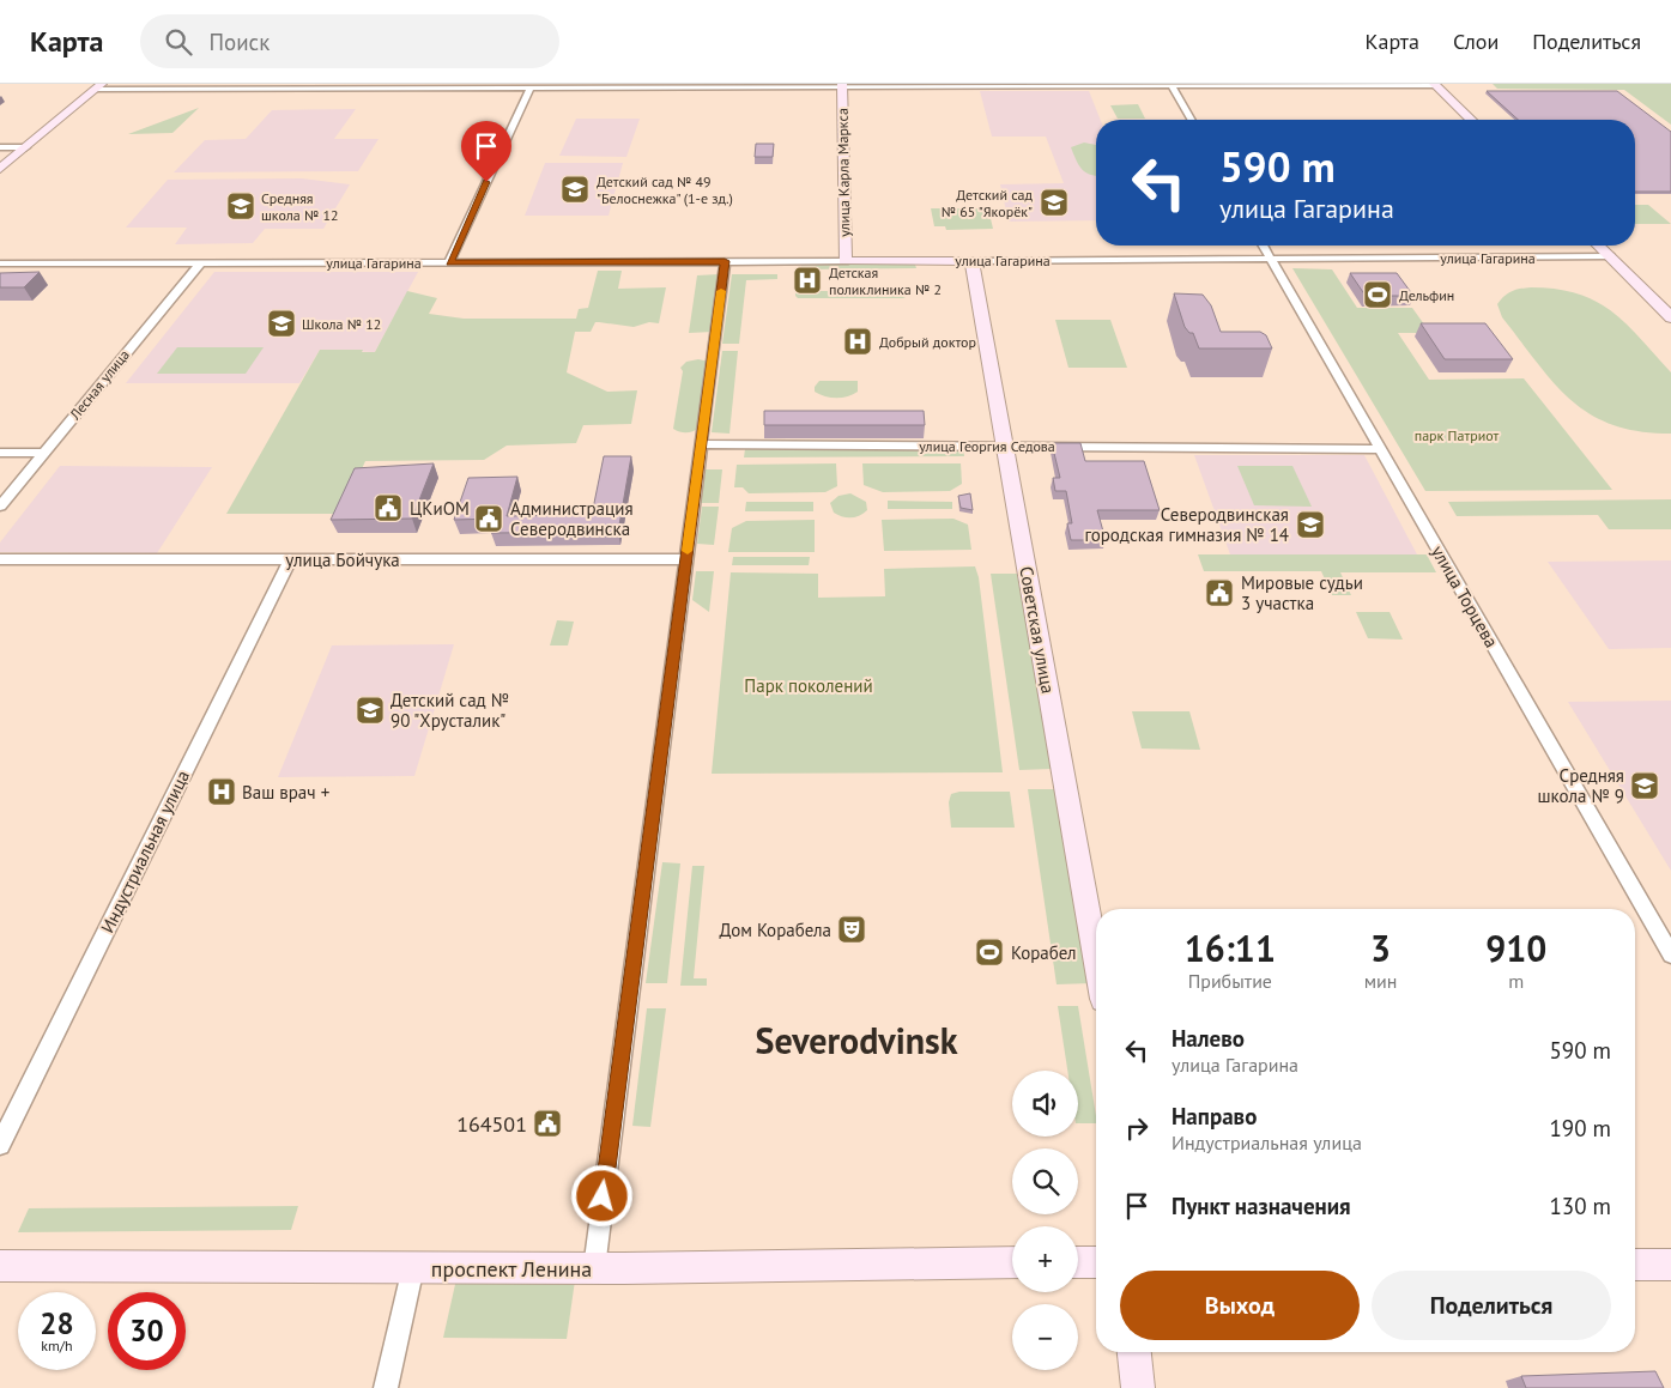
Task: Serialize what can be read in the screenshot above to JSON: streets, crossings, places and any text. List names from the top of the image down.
{
  "streets": {
    "street": [
      "улица Карла Маркса",
      "улица Гагарина",
      "Лесная улица",
      "улица Георгия Седова",
      "улица Бойчука",
      "улица Торцева",
      "Советская улица",
      "Индустриальная улица",
      "проспект Ленина"
    ]
  },
  "crossings": [
    ["улица Карла Маркса", "улица Гагарина"],
    ["улица Гагарина", "Лесная улица"],
    ["улица Гагарина", "улица Торцева"],
    ["улица Гагарина", "Советская улица"],
    ["улица Георгия Седова", "улица Торцева"],
    ["улица Георгия Седова", "Советская улица"],
    ["улица Бойчука", "Индустриальная улица"]
  ],
  "districts": ["Severodvinsk"],
  "parks": ["парк Патриот", "Парк поколений"],
  "places": {
    "school or university": [
      "Детский сад № 49 \"Белоснежка\" (1-е зд.)",
      "Детский сад № 65 \"Якорёк\"",
      "Средняя школа № 12",
      "Школа № 12",
      "Северодвинская городская гимназия № 14",
      "Детский сад № 90 \"Хрусталик\"",
      "Средняя школа № 9"
    ],
    "hospital": ["Детская поликлиника № 2", "Добрый доктор", "Ваш врач +"],
    "sports": ["Дельфин", "Корабел"],
    "public building": [
      "ЦКиОМ",
      "Администрация Северодвинска",
      "Мировые судьи 3 участка",
      "164501"
    ],
    "theatre": ["Дом Корабела"]
  },
  "page": {
    "header": "Карта",
    "search": "Поиск",
    "nav": ["Карта", "Слои", "Поделиться"],
    "turn": ["590 m", "улица Гагарина"],
    "eta": [
      "16:11",
      "Прибытие",
      "3",
      "мин",
      "910",
      "m"
    ],
    "list": [
      {
        "name": "Налево",
        "note": "улица Гагарина",
        "value": "590 m"
      },
      {
        "name": "Направо",
        "note": "Индустриальная улица",
        "value": "190 m"
      },
      {
        "name": "Пункт назначения",
        "value": "130 m"
      }
    ],
    "map_buttons": ["+", "−"],
    "buttons": ["Выход", "Поделиться"],
    "speed": "28 km/h",
    "limit": "30"
  }
}
